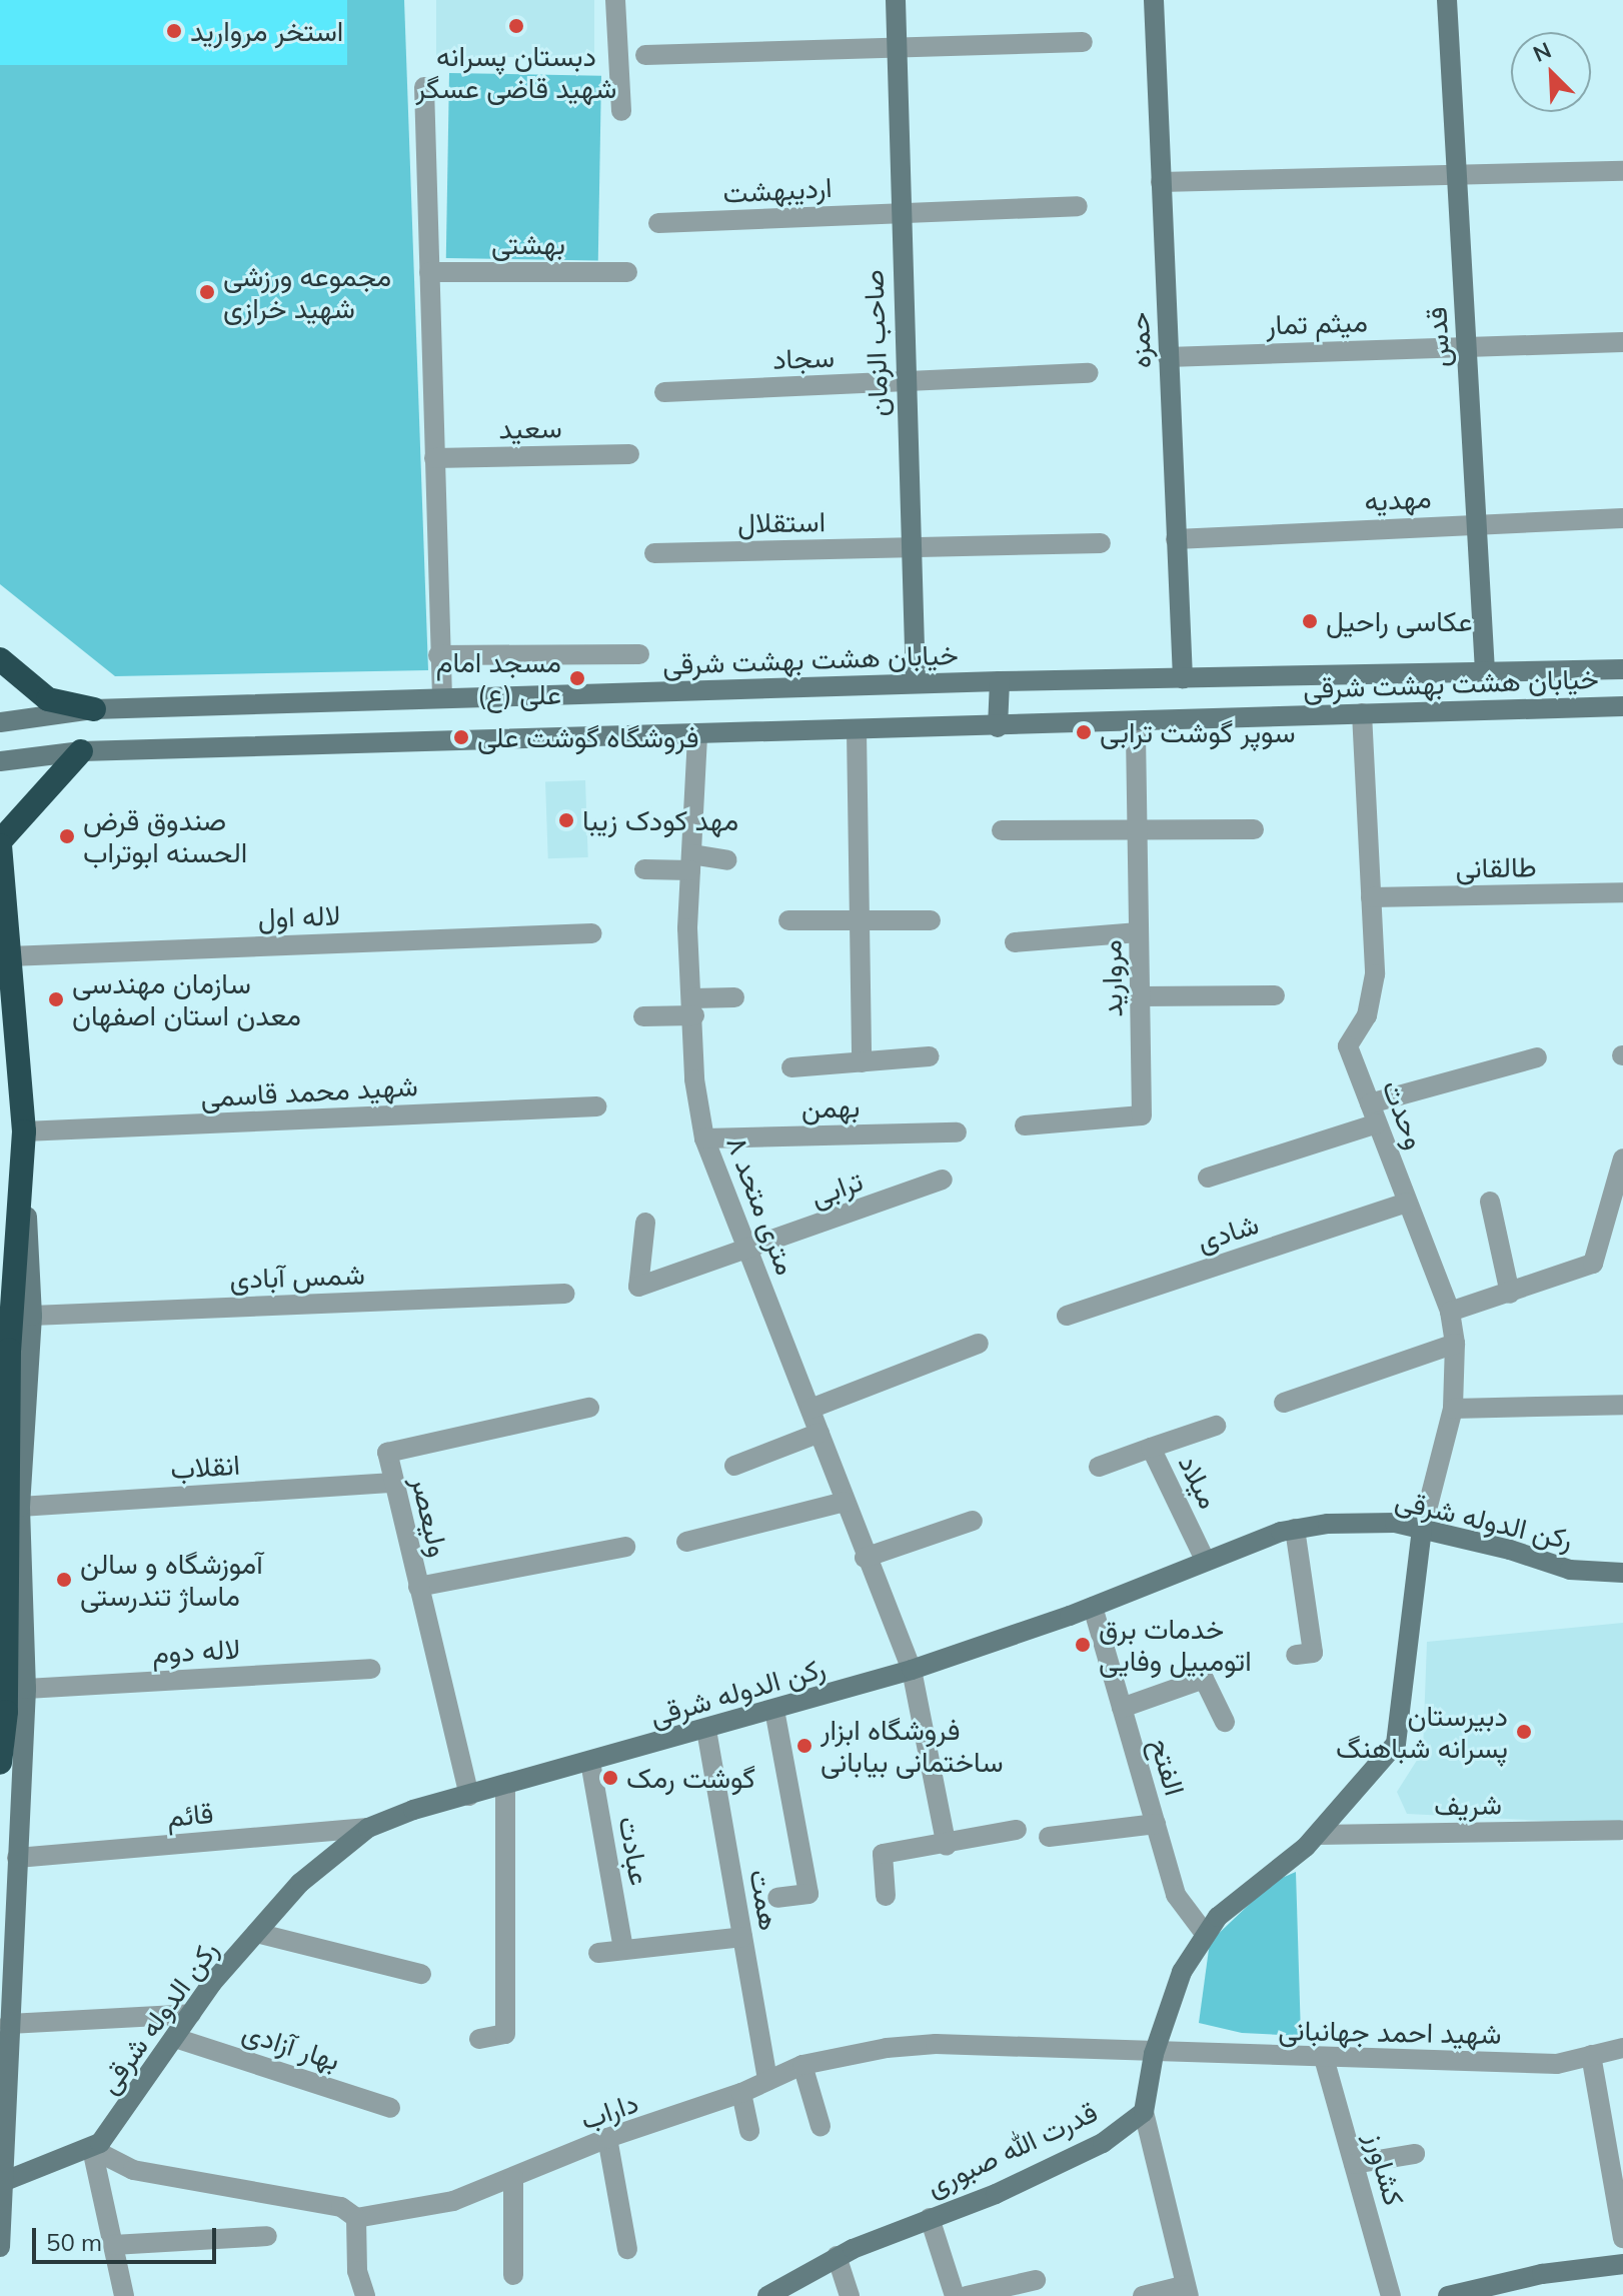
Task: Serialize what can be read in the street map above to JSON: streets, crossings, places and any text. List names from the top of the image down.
{
  "streets": {
    "main road": [
      "قدس",
      "حمزه",
      "صاحب الزمان",
      "خیابان هشت بهشت شرقی",
      "رکن الدوله شرقی",
      "قدرت الله صبوری"
    ],
    "street": [
      "اردیبهشت",
      "بهشتی",
      "میثم تمار",
      "سجاد",
      "سعید",
      "مهدیه",
      "استقلال",
      "طالقانی",
      "لاله اول",
      "مروارید",
      "شهید محمد قاسمی",
      "بهمن",
      "وحدت",
      "ترابی",
      "۸ متری متحد",
      "شادی",
      "شمس آبادی",
      "انقلاب",
      "میلاد",
      "ولیعصر",
      "لاله دوم",
      "الفتح",
      "شریف",
      "قائم",
      "عبادت",
      "همت",
      "شهید احمد جهانبانی",
      "بهار آزادی",
      "داراب",
      "کشاورز"
    ]
  },
  "crossings": [
    ["اردیبهشت", "صاحب الزمان"],
    ["میثم تمار", "قدس"],
    ["میثم تمار", "حمزه"],
    ["قدس", "مهدیه"],
    ["قدس", "خیابان هشت بهشت شرقی"],
    ["حمزه", "مهدیه"],
    ["حمزه", "خیابان هشت بهشت شرقی"],
    ["صاحب الزمان", "سجاد"],
    ["صاحب الزمان", "استقلال"],
    ["صاحب الزمان", "خیابان هشت بهشت شرقی"],
    ["خیابان هشت بهشت شرقی", "مروارید"],
    ["خیابان هشت بهشت شرقی", "وحدت"],
    ["خیابان هشت بهشت شرقی", "۸ متری متحد"],
    ["طالقانی", "وحدت"],
    ["بهمن", "۸ متری متحد"],
    ["وحدت", "شادی"],
    ["وحدت", "رکن الدوله شرقی"],
    ["ترابی", "۸ متری متحد"],
    ["۸ متری متحد", "رکن الدوله شرقی"],
    ["انقلاب", "ولیعصر"],
    ["میلاد", "رکن الدوله شرقی"],
    ["ولیعصر", "رکن الدوله شرقی"],
    ["رکن الدوله شرقی", "الفتح"],
    ["رکن الدوله شرقی", "قائم"],
    ["رکن الدوله شرقی", "عبادت"],
    ["رکن الدوله شرقی", "همت"],
    ["رکن الدوله شرقی", "بهار آزادی"],
    ["همت", "داراب"],
    ["شهید احمد جهانبانی", "داراب"],
    ["شهید احمد جهانبانی", "کشاورز"]
  ],
  "places": [
    "دبستان پسرانه شهید قاضی عسگر",
    "استخر مروارید",
    "مجموعه ورزشی شهید خرازی",
    "عکاسی راحیل",
    "مسجد امام علی (ع)",
    "سوپر گوشت ترابی",
    "فروشگاه گوشت علی",
    "مهد کودک زیبا",
    "صندوق قرض الحسنه ابوتراب",
    "سازمان مهندسی معدن استان اصفهان",
    "آموزشگاه و سالن ماساژ تندرستی",
    "خدمات برق اتومبیل وفایی",
    "دبیرستان پسرانه شباهنگ",
    "فروشگاه ابزار ساختمانی بیابانی",
    "گوشت رمک"
  ],
  "scale_bar": "50 m",
  "north": "top left"
}
